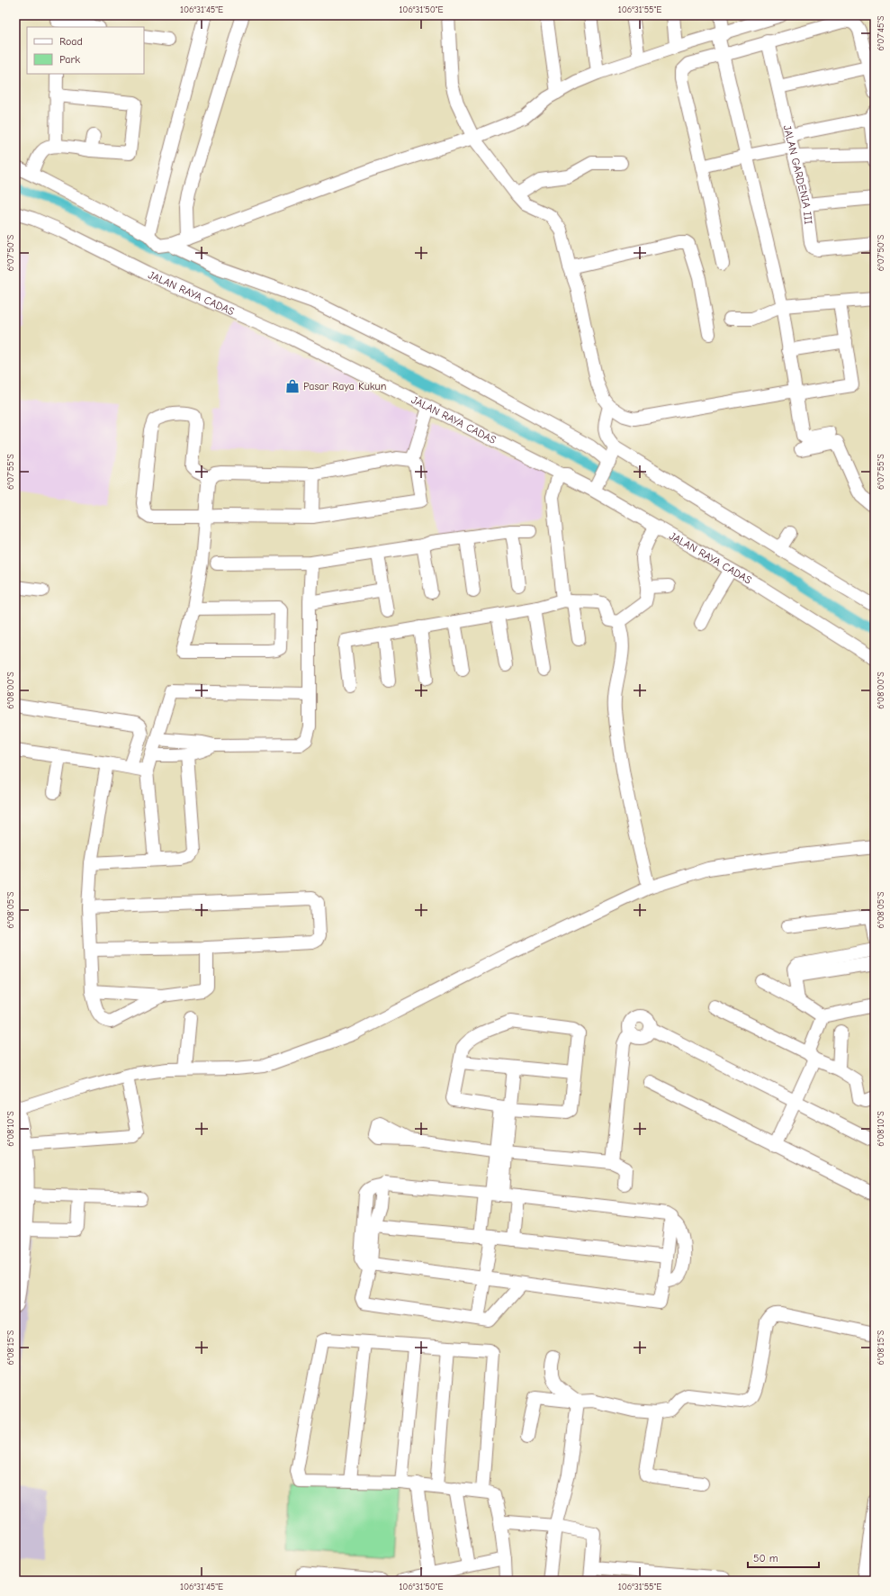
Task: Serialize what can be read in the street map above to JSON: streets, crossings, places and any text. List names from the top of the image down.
{
  "streets": {
    "street": ["JALAN GARDENIA III", "JALAN RAYA CADAS"]
  },
  "places": {
    "shop": ["Pasar Raya Kukun"]
  },
  "legend": ["Road", "Park"],
  "scale_bar": "50 m",
  "coordinates": [
    "106°31'45\"E",
    "106°31'50\"E",
    "106°31'55\"E",
    "6°07'45\"S",
    "6°07'50\"S",
    "6°07'55\"S",
    "6°08'00\"S",
    "6°08'05\"S",
    "6°08'10\"S",
    "6°08'15\"S"
  ]
}
